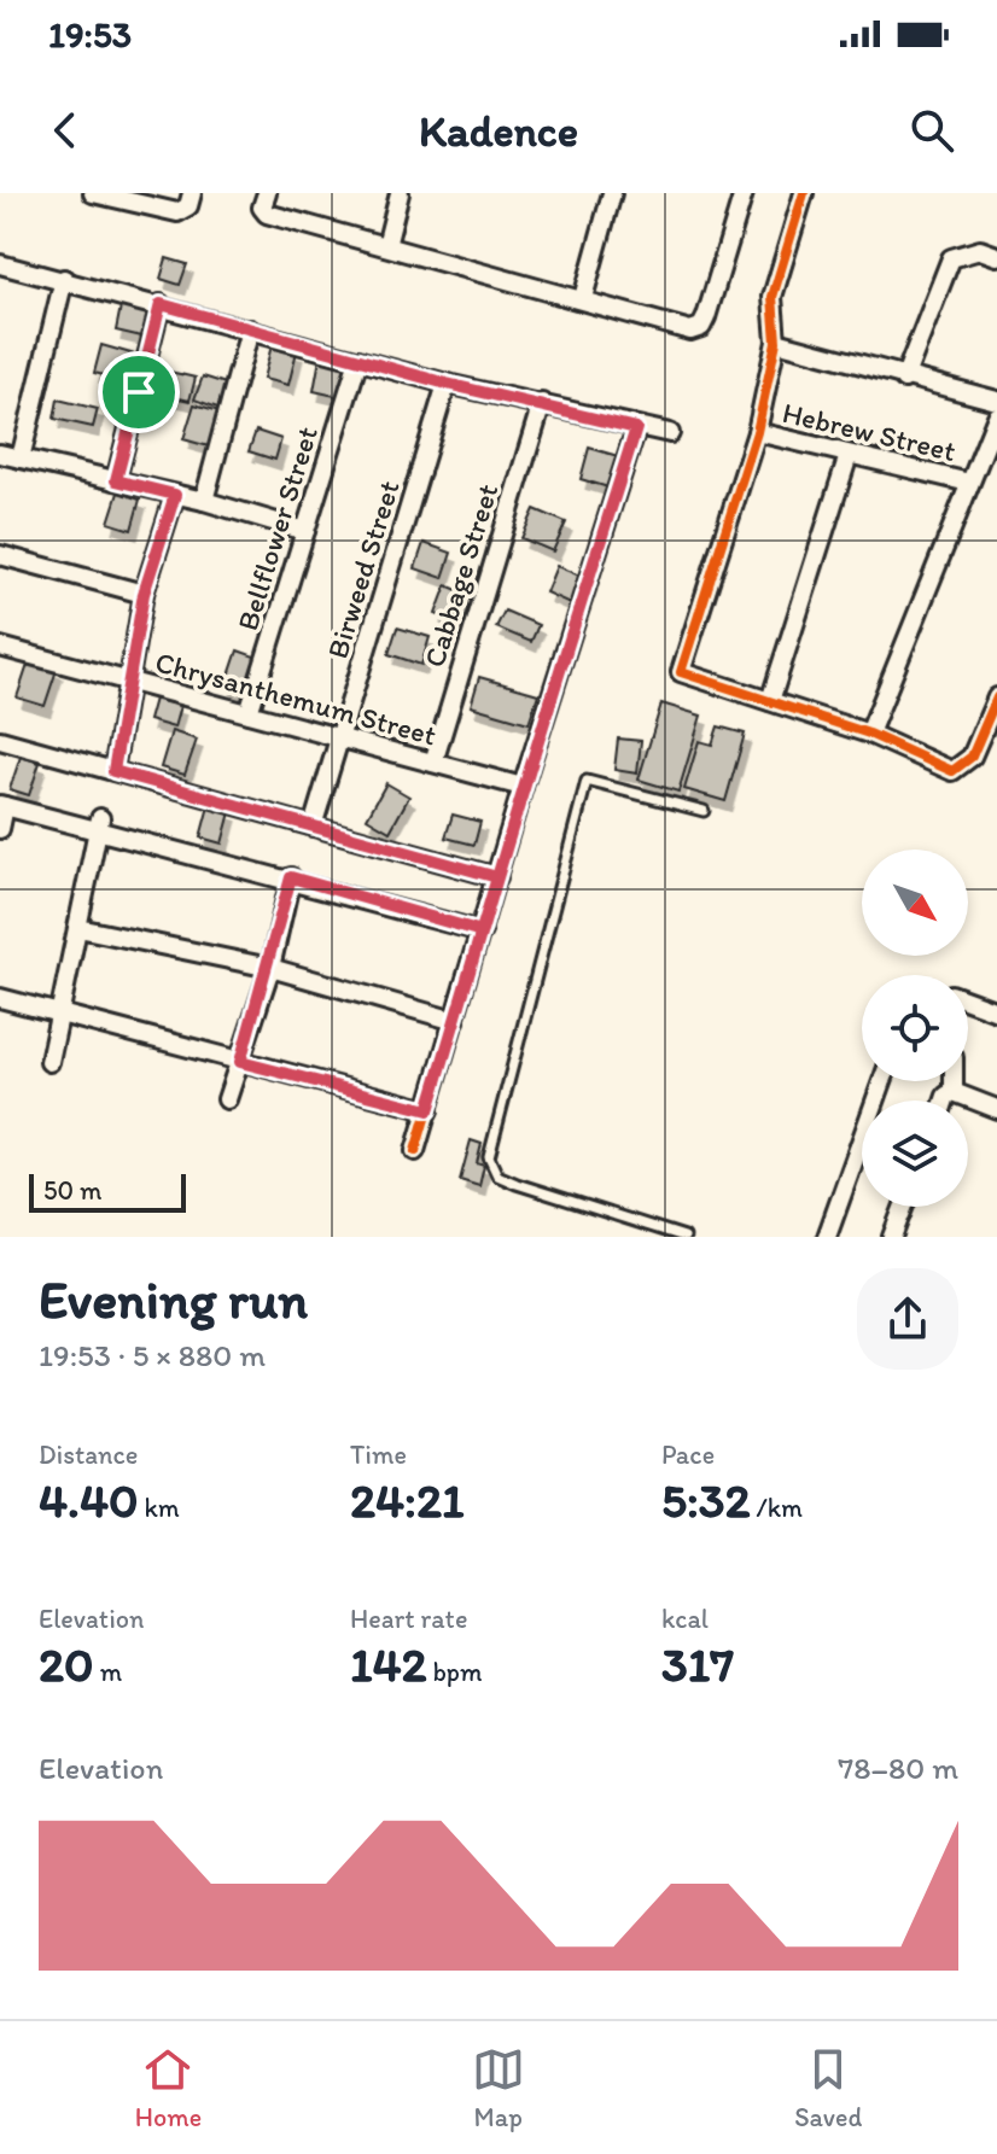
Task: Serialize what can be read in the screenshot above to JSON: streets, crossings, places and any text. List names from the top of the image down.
{
  "streets": {
    "street": [
      "Hebrew Street",
      "Bellflower Street",
      "Birweed Street",
      "Cabbage Street",
      "Chrysanthemum Street"
    ]
  },
  "crossings": [
    ["Bellflower Street", "Chrysanthemum Street"],
    ["Birweed Street", "Chrysanthemum Street"],
    ["Cabbage Street", "Chrysanthemum Street"]
  ],
  "scale_bar": "50 m",
  "north": "bottom right",
  "page": {
    "status": "19:53",
    "header": "Kadence",
    "scale": "50 m",
    "heading": ["Evening run", "19:53 · 5 × 880 m"],
    "stats": [
      ["Distance", "4.40 km"],
      ["Time", "24:21"],
      ["Pace", "5:32 /km"],
      ["Elevation", "20 m"],
      ["Heart rate", "142 bpm"],
      ["kcal", "317"]
    ],
    "chart": ["Elevation", "78–80 m"],
    "tabs": ["Home", "Map", "Saved"]
  }
}
